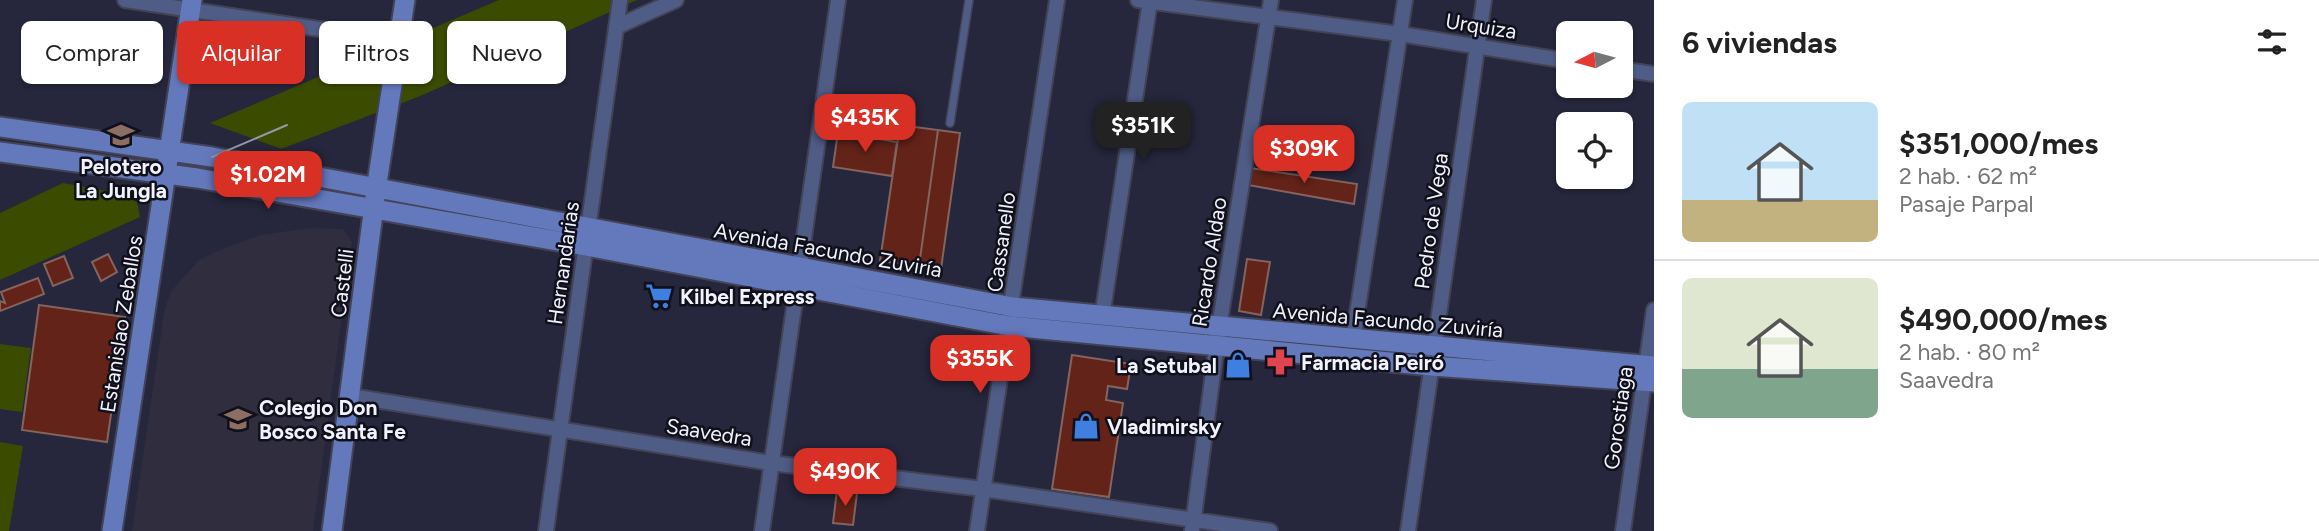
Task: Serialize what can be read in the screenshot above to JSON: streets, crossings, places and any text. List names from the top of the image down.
{
  "streets": {
    "main road": ["Avenida Facundo Zuviría", "Castelli", "Estanislao Zeballos"],
    "street": [
      "Urquiza",
      "Pedro de Vega",
      "Cassanello",
      "Ricardo Aldao",
      "Hernandarias",
      "Gorostiaga",
      "Saavedra"
    ]
  },
  "crossings": [
    ["Urquiza", "Pedro de Vega"],
    ["Urquiza", "Ricardo Aldao"],
    ["Pedro de Vega", "Avenida Facundo Zuviría"],
    ["Cassanello", "Avenida Facundo Zuviría"],
    ["Cassanello", "Saavedra"],
    ["Avenida Facundo Zuviría", "Ricardo Aldao"],
    ["Avenida Facundo Zuviría", "Hernandarias"],
    ["Avenida Facundo Zuviría", "Castelli"],
    ["Avenida Facundo Zuviría", "Estanislao Zeballos"],
    ["Avenida Facundo Zuviría", "Gorostiaga"],
    ["Ricardo Aldao", "Saavedra"],
    ["Hernandarias", "Saavedra"],
    ["Castelli", "Saavedra"]
  ],
  "places": {
    "school or university": ["Pelotero La Jungla", "Colegio Don Bosco Santa Fe"],
    "supermarket": ["Kilbel Express"],
    "pharmacy": ["Farmacia Peiró"],
    "shop": ["La Setubal", "Vladimirsky"]
  },
  "north": "left",
  "page": {
    "heading": "6 viviendas",
    "chip": [
      "Comprar",
      "Alquilar",
      "Filtros",
      "Nuevo"
    ],
    "list": [
      {
        "name": "$351,000/mes",
        "note": "2 hab. · 62 m² · Pasaje Parpal"
      },
      {
        "name": "$490,000/mes",
        "note": "2 hab. · 80 m² · Saavedra"
      }
    ],
    "price": [
      "$435K",
      "$351K",
      "$309K",
      "$1.02M",
      "$355K",
      "$490K"
    ]
  }
}
